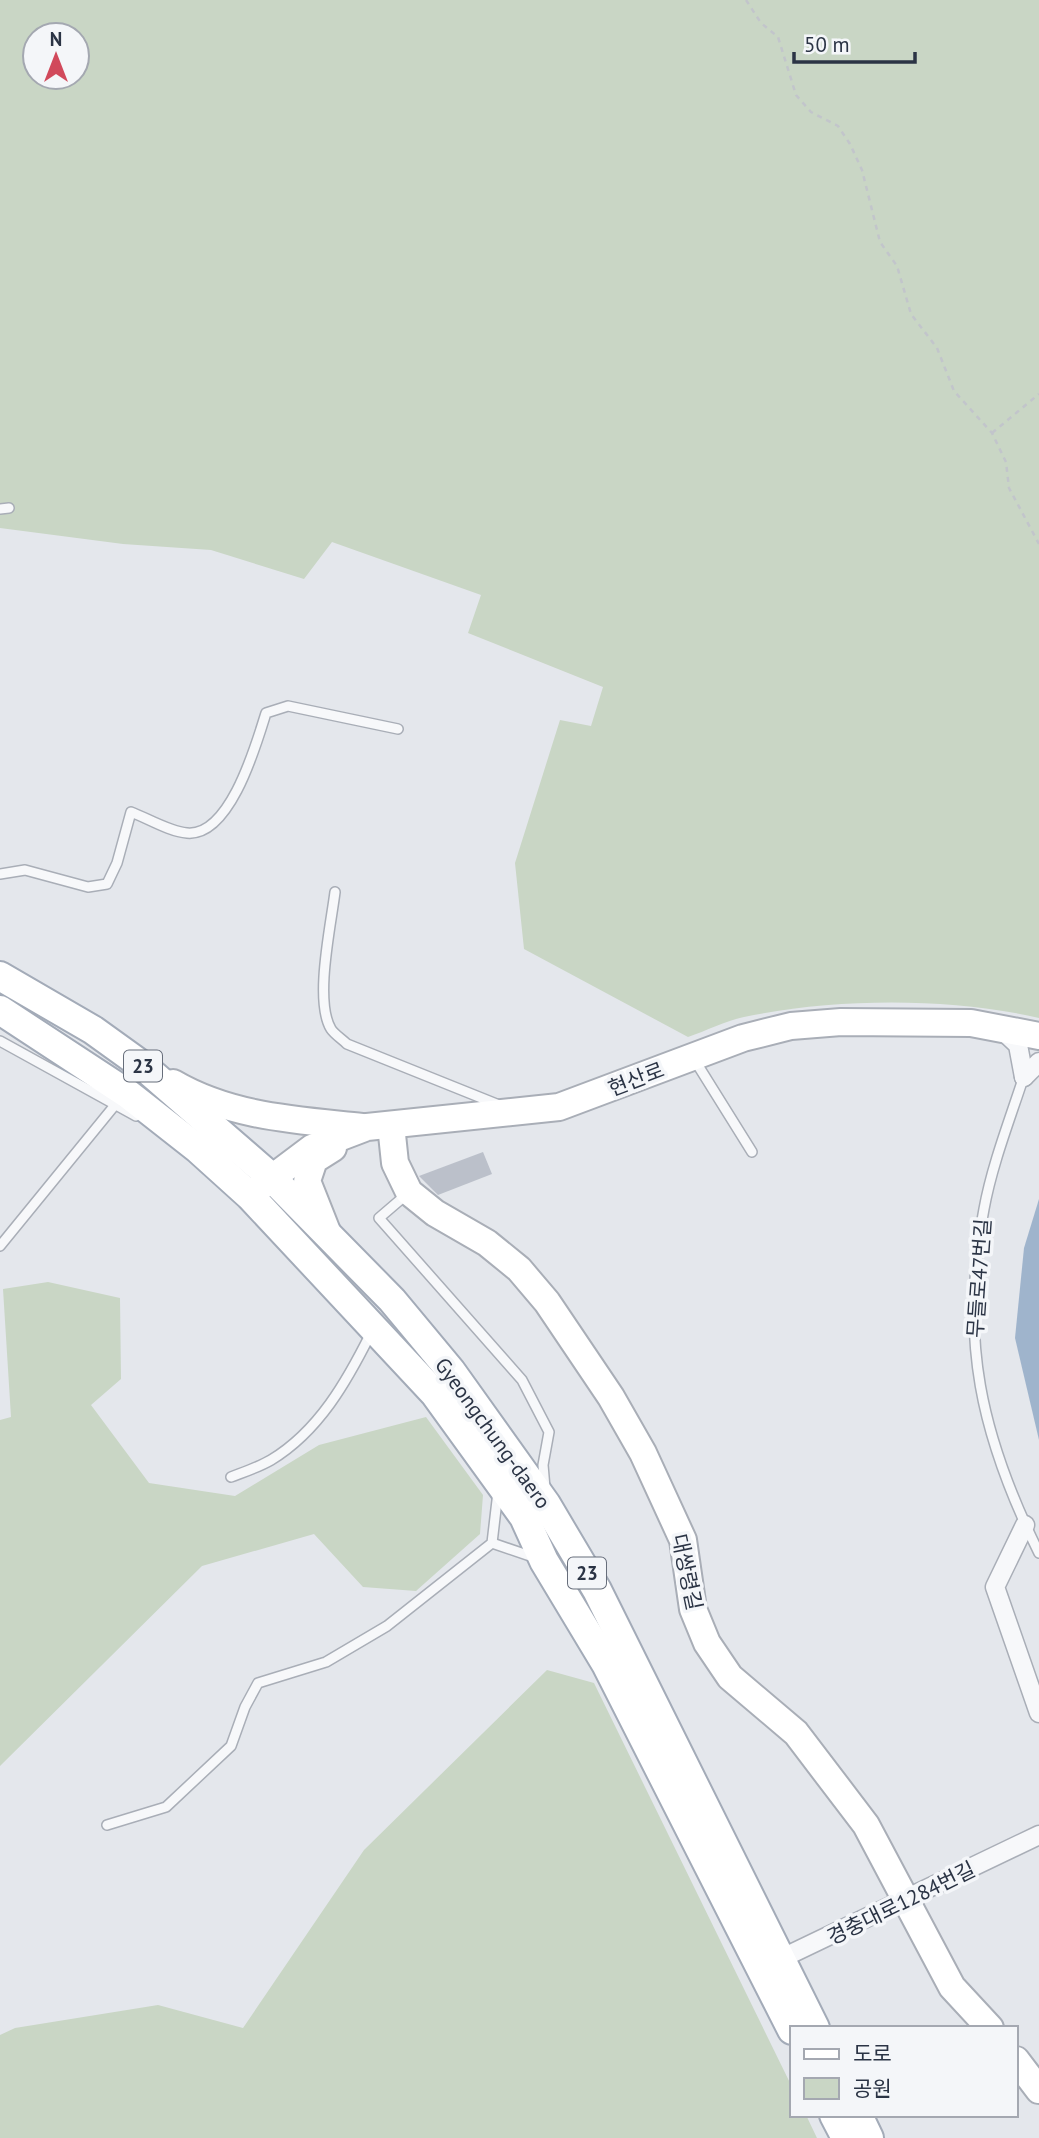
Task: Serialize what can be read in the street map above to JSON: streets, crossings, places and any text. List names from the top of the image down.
{
  "streets": {
    "main road": ["23", "Gyeongchung-daero"],
    "street": ["현산로", "대쌍령길", "경충대로1284번길"],
    "lane": ["무들로47번길"]
  },
  "crossings": [
    ["현산로", "Gyeongchung-daero"],
    ["현산로", "대쌍령길"],
    ["Gyeongchung-daero", "경충대로1284번길"],
    ["대쌍령길", "경충대로1284번길"]
  ],
  "legend": ["도로", "공원"],
  "scale_bar": "50 m",
  "north": "top"
}
